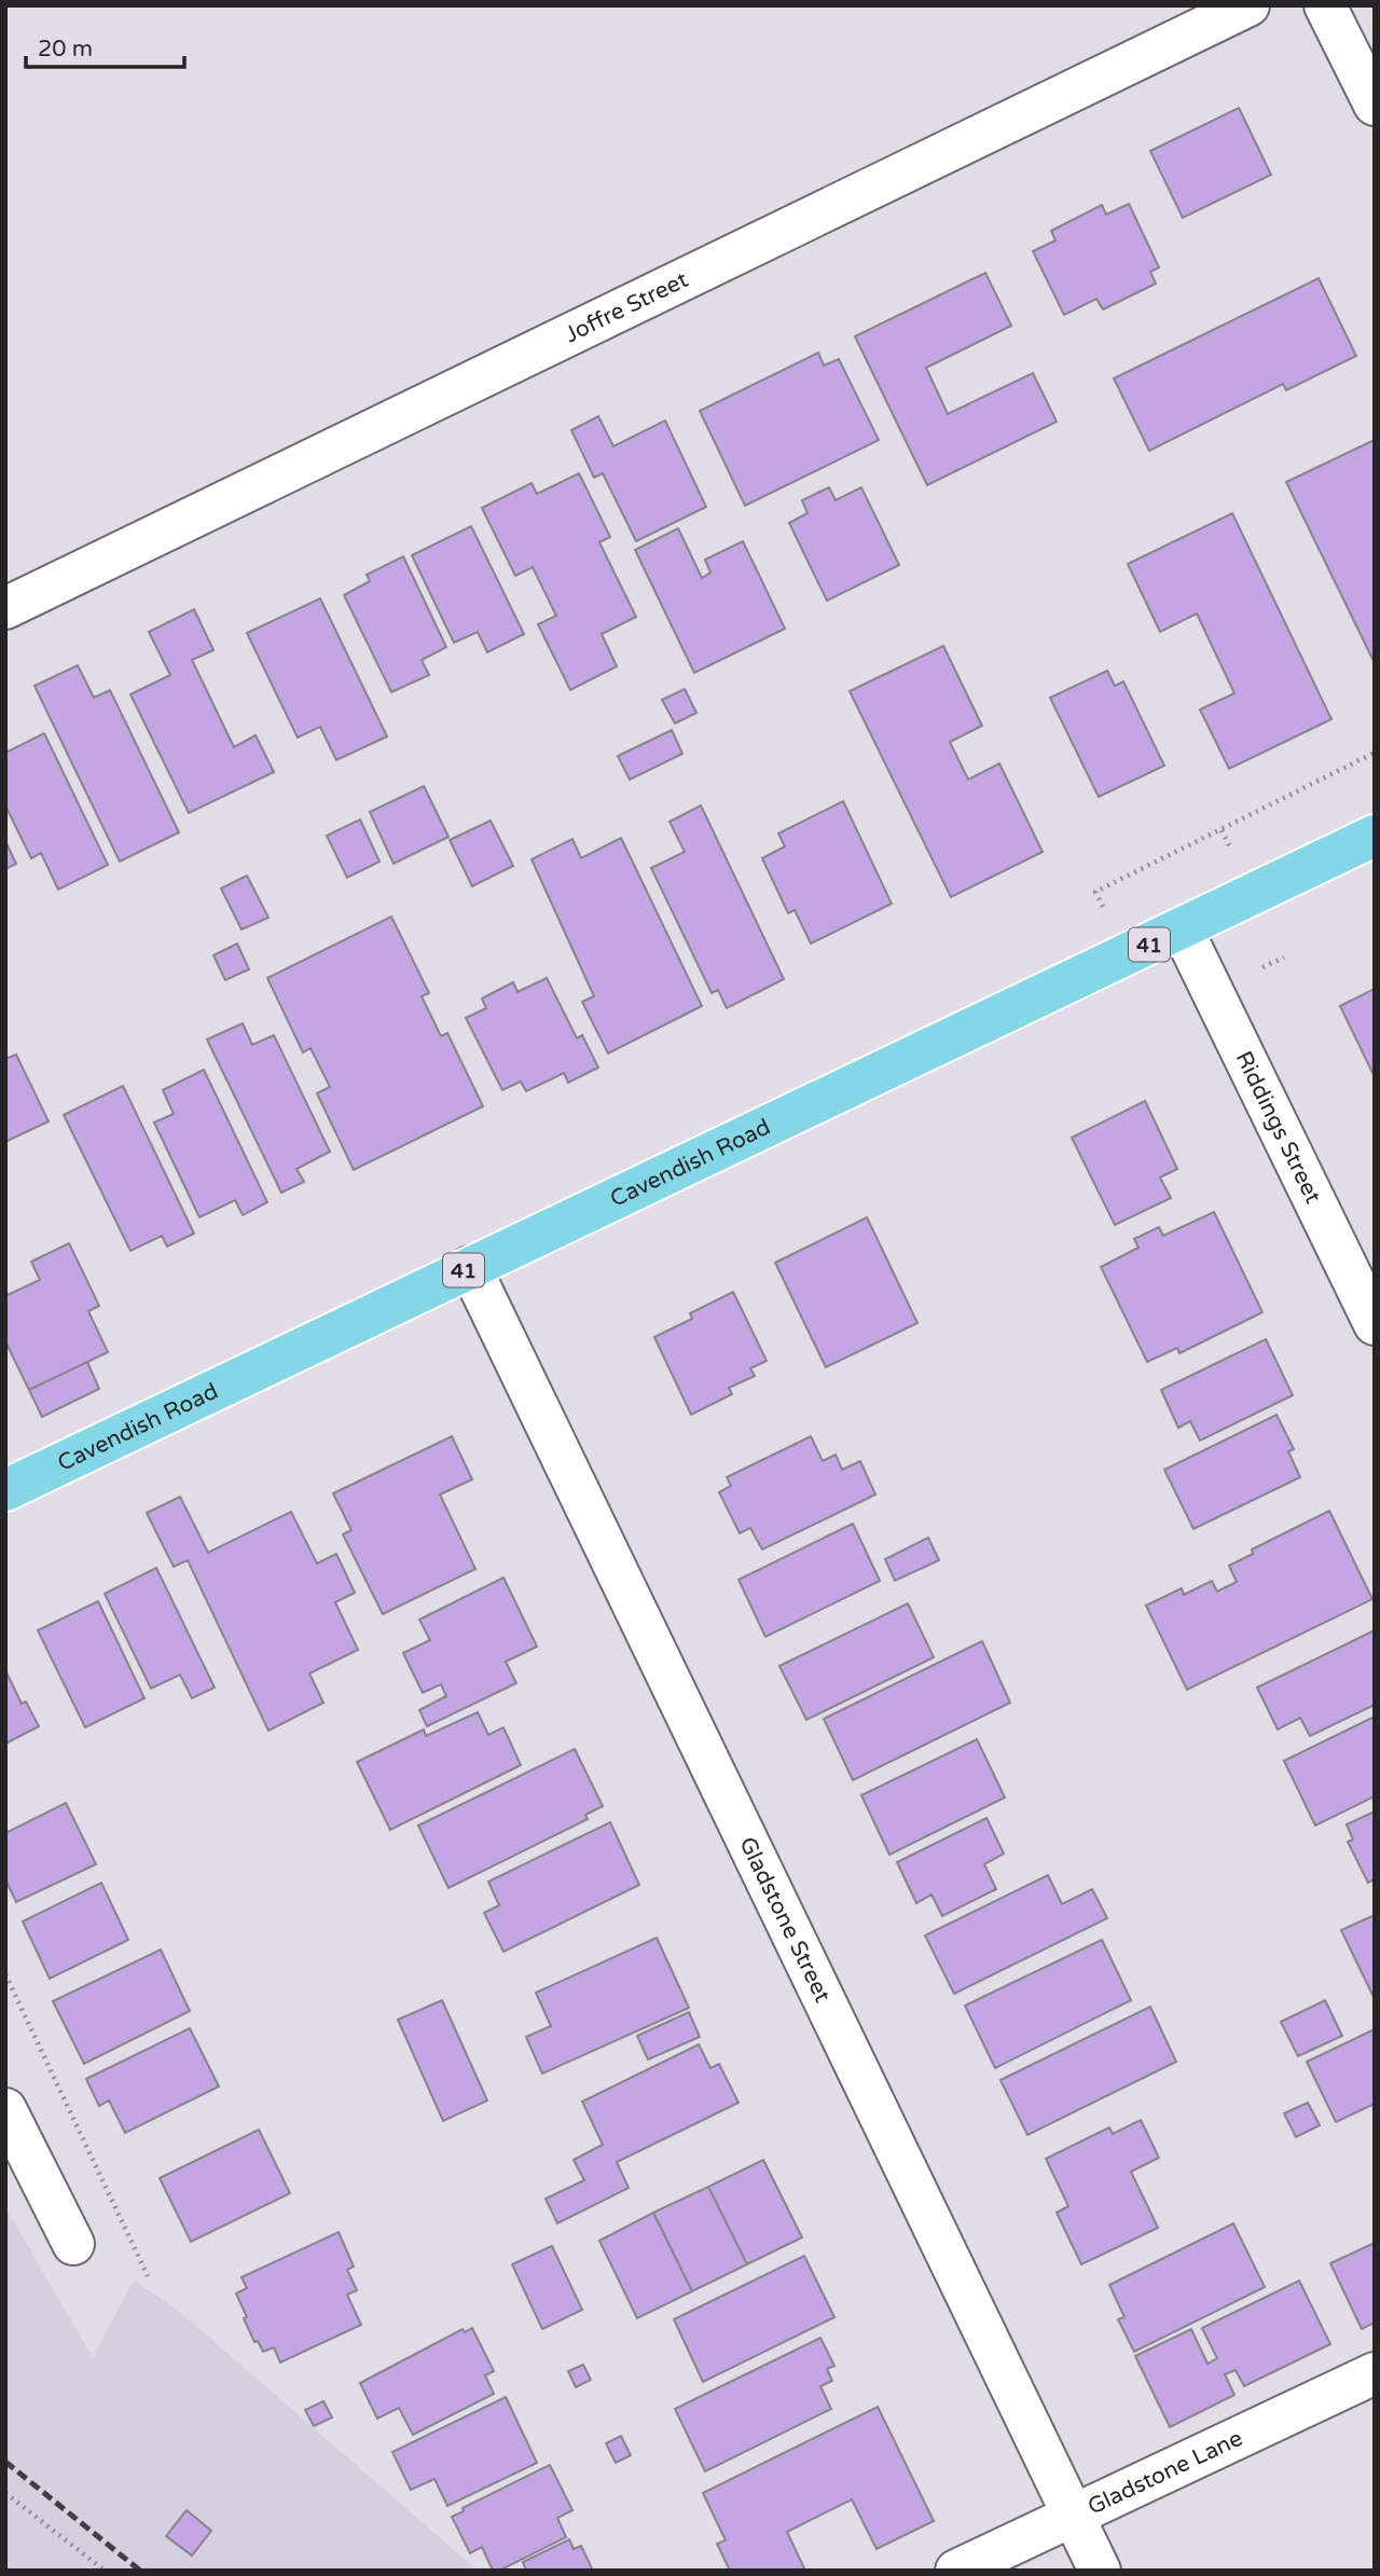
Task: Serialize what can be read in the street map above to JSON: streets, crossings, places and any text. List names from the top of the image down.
{
  "streets": {
    "main road": ["41", "Cavendish Road"],
    "street": [
      "Joffre Street",
      "Riddings Street",
      "Gladstone Street",
      "Gladstone Lane"
    ]
  },
  "crossings": [
    ["Riddings Street", "Cavendish Road"],
    ["Cavendish Road", "Gladstone Street"],
    ["Gladstone Street", "Gladstone Lane"]
  ],
  "scale_bar": "20 m"
}
